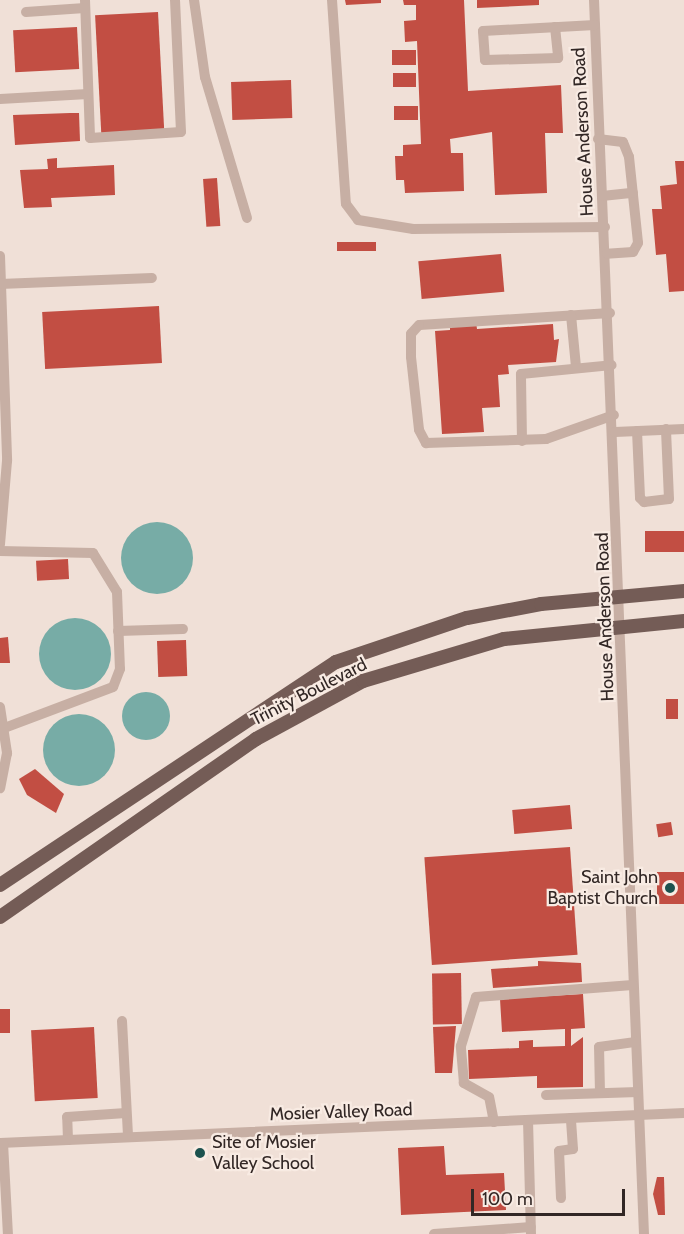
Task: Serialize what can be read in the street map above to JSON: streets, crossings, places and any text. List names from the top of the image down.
{
  "streets": {
    "main road": ["Trinity Boulevard"],
    "street": ["House Anderson Road", "Mosier Valley Road"]
  },
  "crossings": [
    ["House Anderson Road", "Trinity Boulevard"],
    ["House Anderson Road", "Mosier Valley Road"]
  ],
  "places": ["Saint John Baptist Church", "Site of Mosier Valley School"],
  "scale_bar": "100 m"
}
